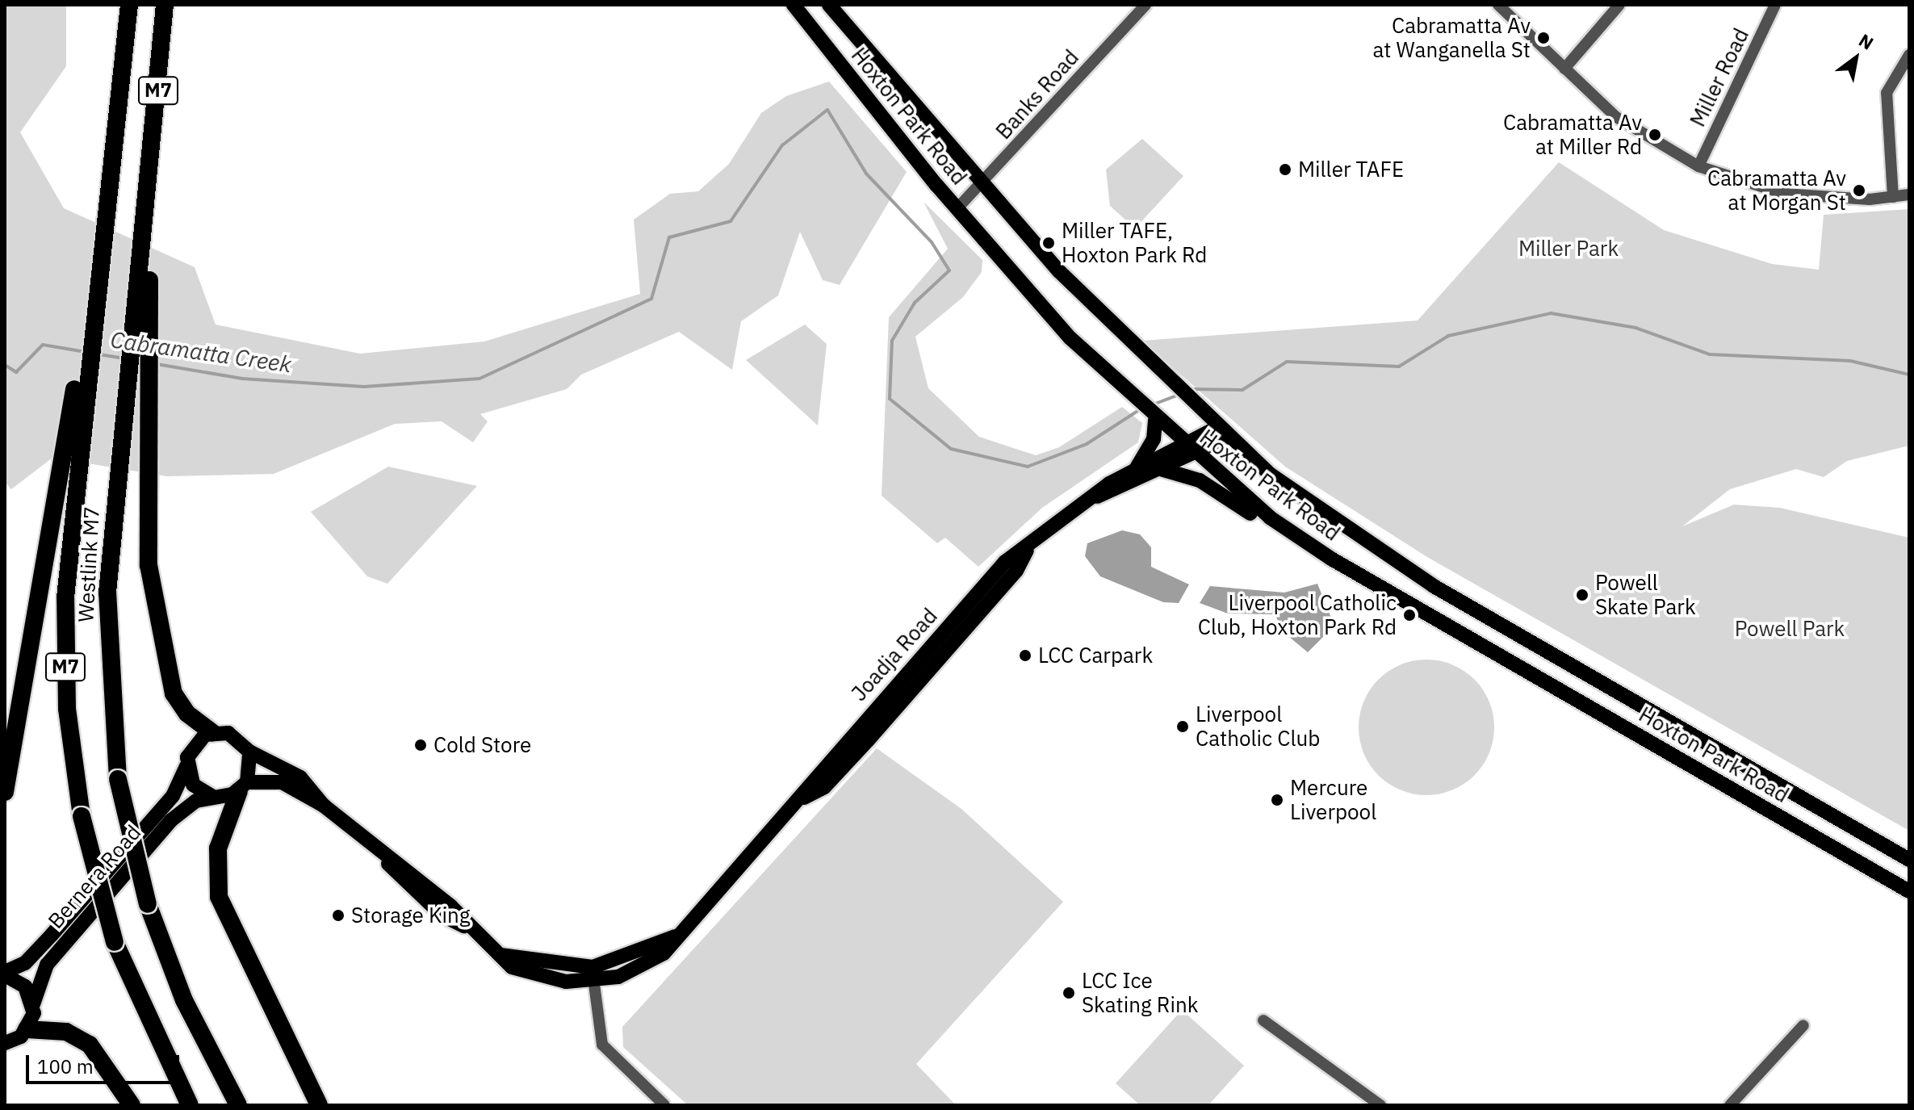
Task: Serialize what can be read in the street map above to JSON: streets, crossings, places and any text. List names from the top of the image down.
{
  "streets": {
    "highway": ["M7", "Westlink M7"],
    "main road": ["Hoxton Park Road", "Joadja Road", "Bernera Road"],
    "street": ["Miller Road", "Banks Road"]
  },
  "crossings": [
    ["Banks Road", "Hoxton Park Road"],
    ["Hoxton Park Road", "Joadja Road"]
  ],
  "water": ["Cabramatta Creek"],
  "parks": ["Miller Park", "Powell Park"],
  "places": [
    "Cabramatta Av at Wanganella St",
    "Cabramatta Av at Miller Rd",
    "Miller TAFE",
    "Cabramatta Av at Morgan St",
    "Miller TAFE, Hoxton Park Rd",
    "Powell Skate Park",
    "Liverpool Catholic Club, Hoxton Park Rd",
    "LCC Carpark",
    "Liverpool Catholic Club",
    "Cold Store",
    "Mercure Liverpool",
    "Storage King",
    "LCC Ice Skating Rink"
  ],
  "scale_bar": "100 m",
  "north": "top right"
}
